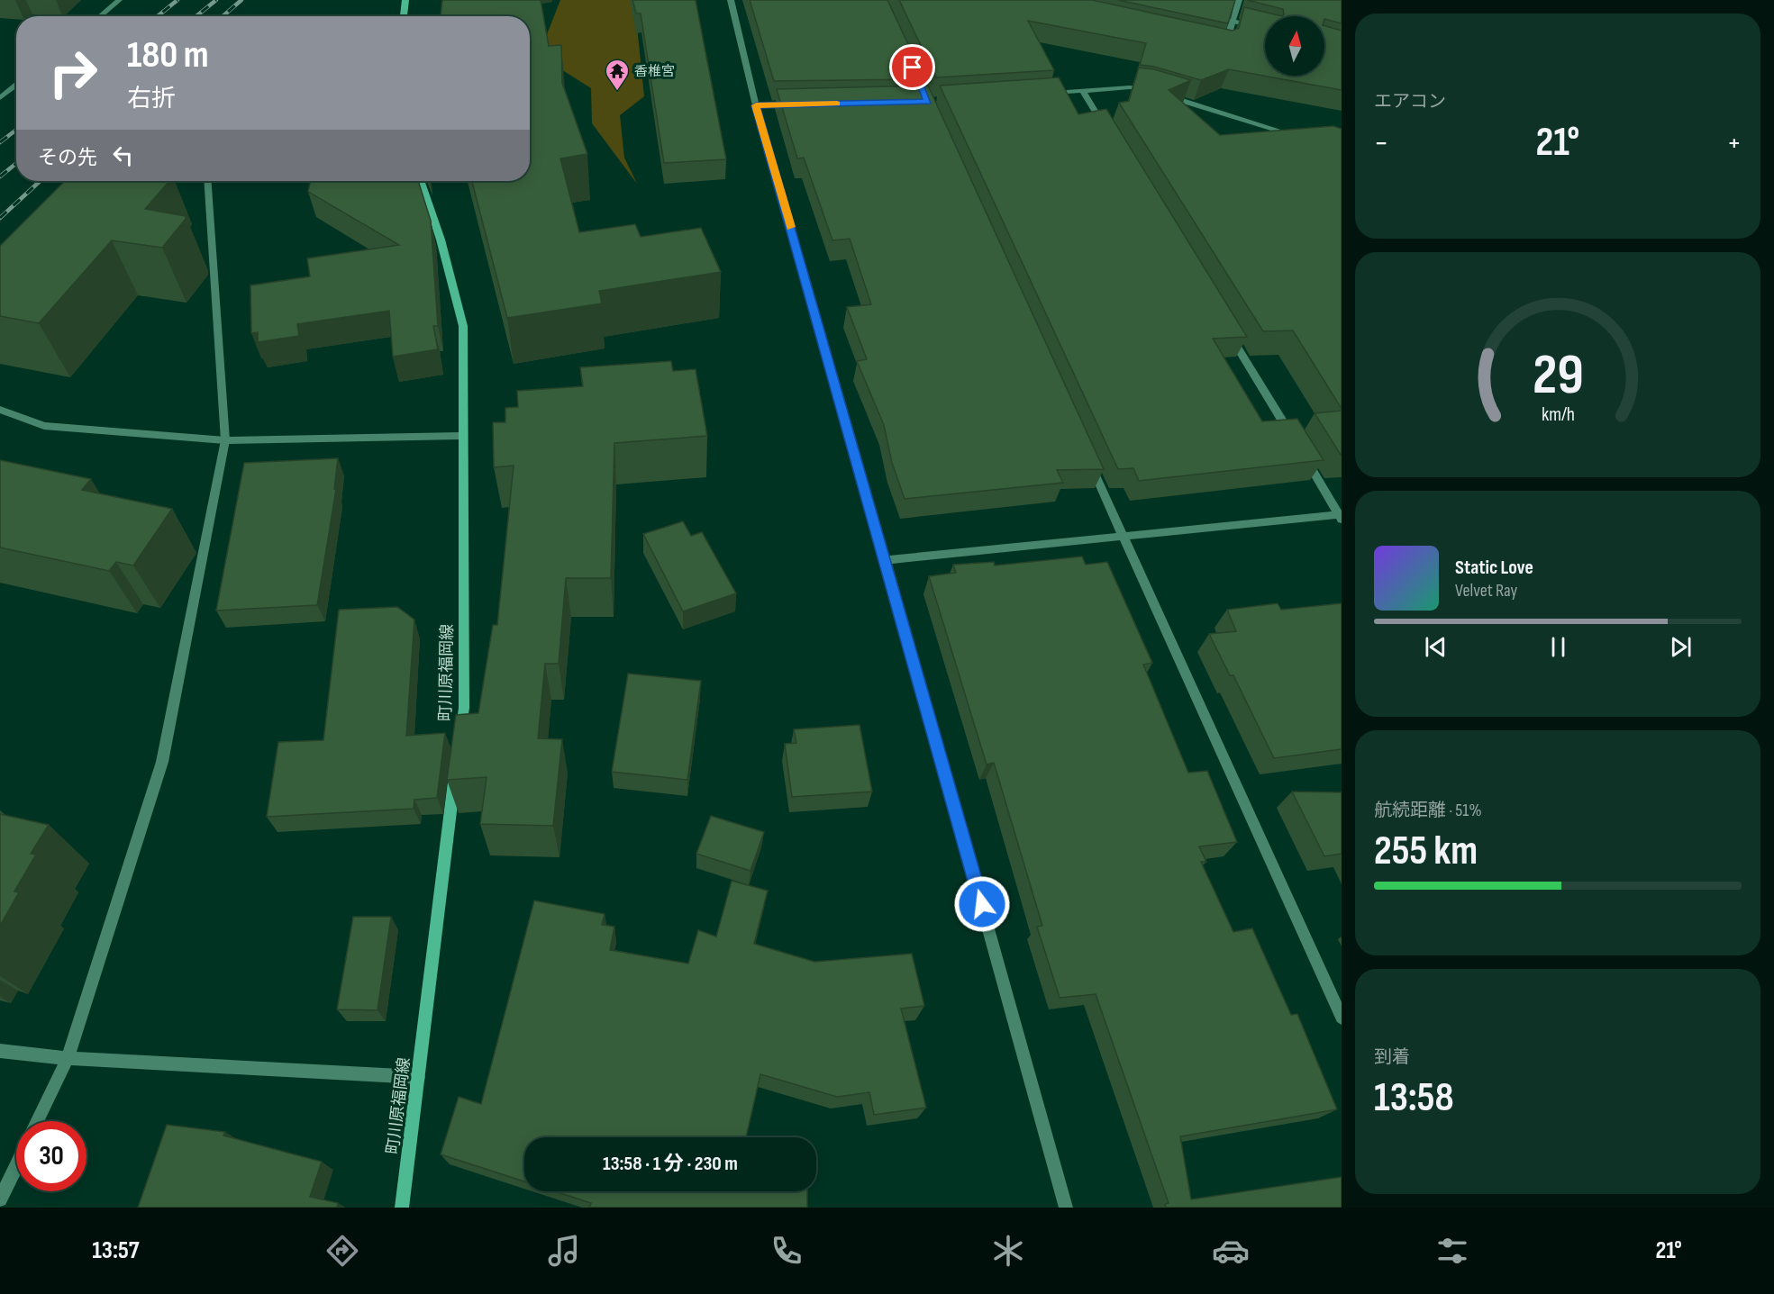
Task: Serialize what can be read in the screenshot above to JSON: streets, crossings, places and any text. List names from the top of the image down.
{
  "streets": {
    "main road": ["町川原福岡線"]
  },
  "places": {
    "temple": ["香椎宮"]
  },
  "north": "top",
  "page": {
    "tile": [
      "エアコン",
      ["航続距離 · 51%", "255 km"],
      ["到着", "13:58"]
    ],
    "turn": ["180 m", "右折"],
    "heat": ["−", "21°", "+"],
    "then": "その先",
    "song": ["Static Love", "Velvet Ray"],
    "limit": "30",
    "trip": "13:58 · 1 分 · 230 m",
    "tabs": ["13:57", "21°"],
    "gauge": ["29", "km/h"]
  }
}
